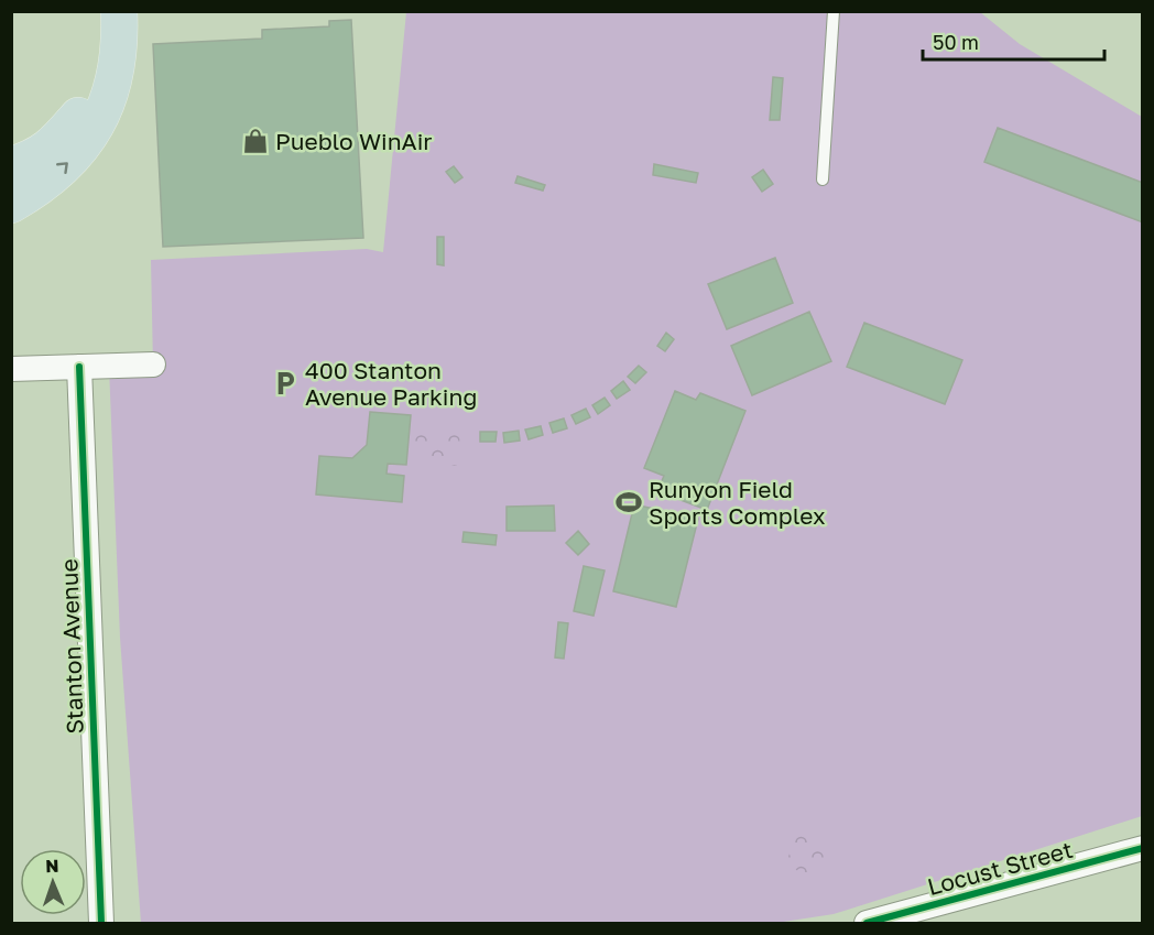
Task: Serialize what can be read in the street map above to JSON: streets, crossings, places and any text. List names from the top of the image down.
{
  "streets": {
    "street": ["Stanton Avenue", "Locust Street"]
  },
  "places": {
    "shop": ["Pueblo WinAir"],
    "parking": ["400 Stanton Avenue Parking"],
    "sports": ["Runyon Field Sports Complex"]
  },
  "scale_bar": "50 m",
  "north": "top"
}
